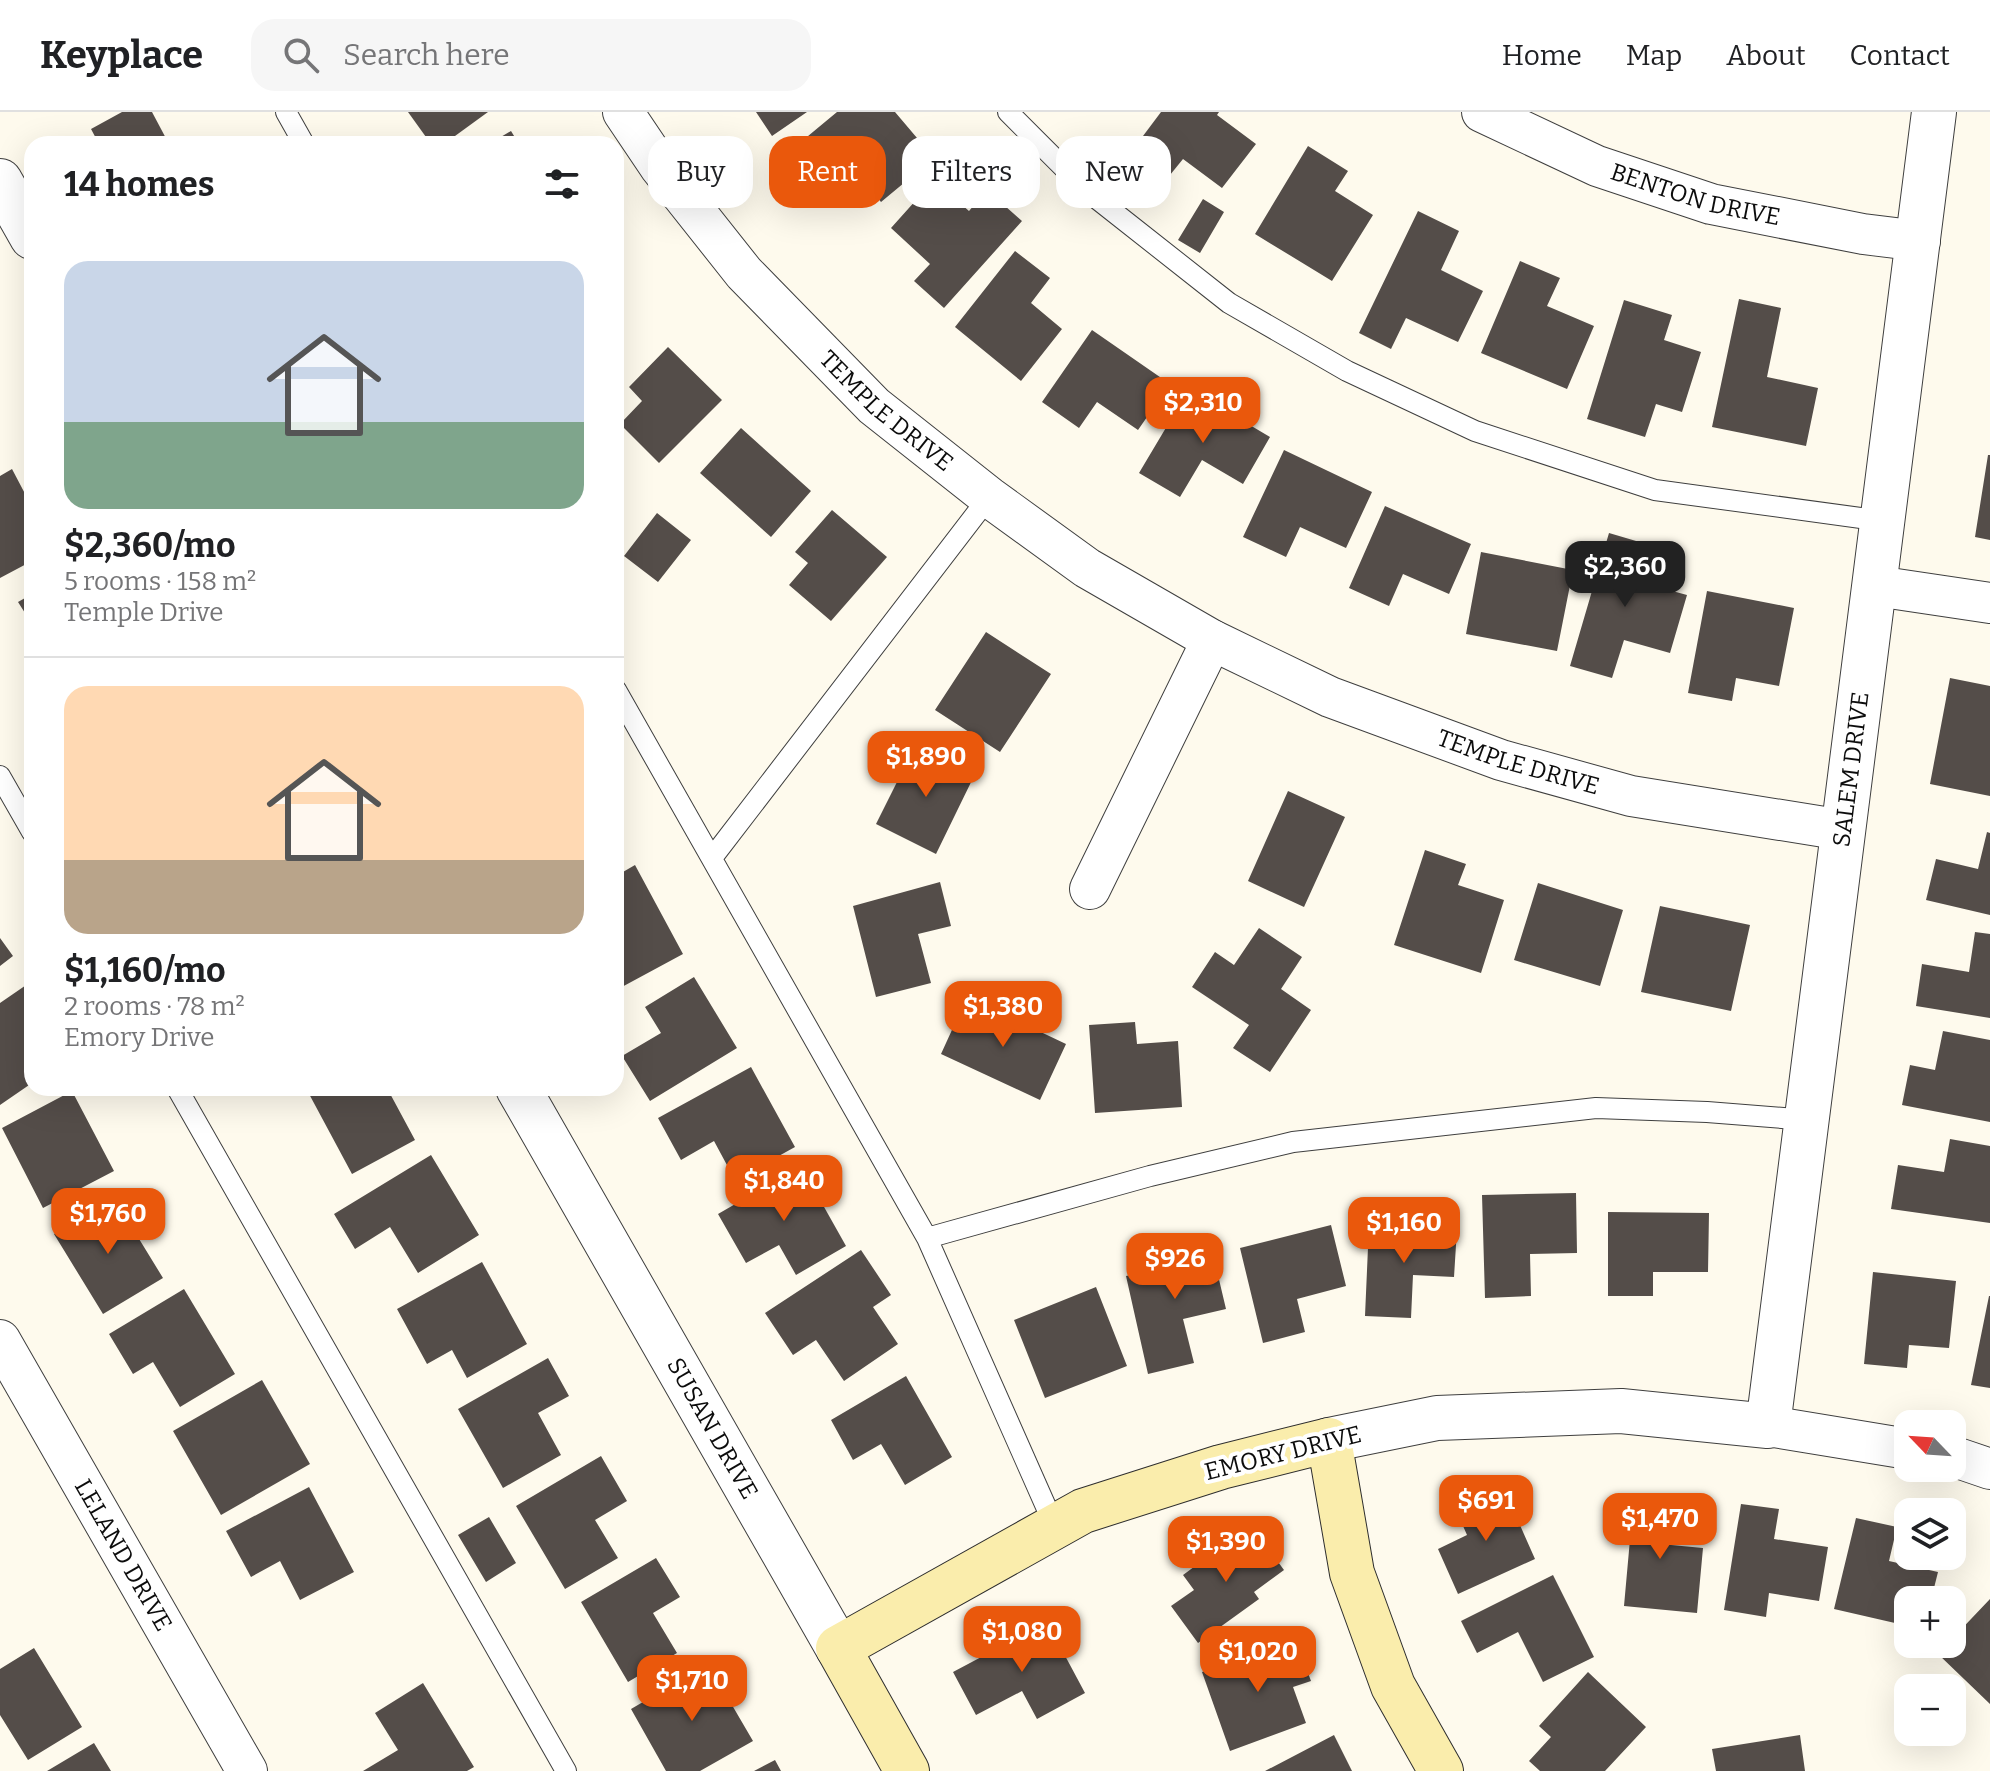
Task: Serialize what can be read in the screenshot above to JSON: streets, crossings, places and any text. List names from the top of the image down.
{
  "streets": {
    "main road": ["SUSAN DRIVE", "EMORY DRIVE"],
    "street": [
      "BENTON DRIVE",
      "TEMPLE DRIVE",
      "SALEM DRIVE",
      "LELAND DRIVE"
    ]
  },
  "crossings": [
    ["BENTON DRIVE", "SALEM DRIVE"],
    ["TEMPLE DRIVE", "SALEM DRIVE"],
    ["SALEM DRIVE", "EMORY DRIVE"],
    ["SUSAN DRIVE", "EMORY DRIVE"]
  ],
  "north": "top left",
  "page": {
    "header": "Keyplace",
    "search": "Search here",
    "nav": [
      "Home",
      "Map",
      "About",
      "Contact"
    ],
    "chip": [
      "Buy",
      "Rent",
      "Filters",
      "New"
    ],
    "heading": "14 homes",
    "list": [
      {
        "name": "$2,360/mo",
        "note": "5 rooms · 158 m² · Temple Drive"
      },
      {
        "name": "$1,160/mo",
        "note": "2 rooms · 78 m² · Emory Drive"
      }
    ],
    "price": [
      "$2,310",
      "$2,360",
      "$1,890",
      "$1,380",
      "$1,840",
      "$1,760",
      "$1,160",
      "$926",
      "$691",
      "$1,470",
      "$1,390",
      "$1,080",
      "$1,020",
      "$1,710"
    ],
    "map_buttons": ["+", "−"]
  }
}
